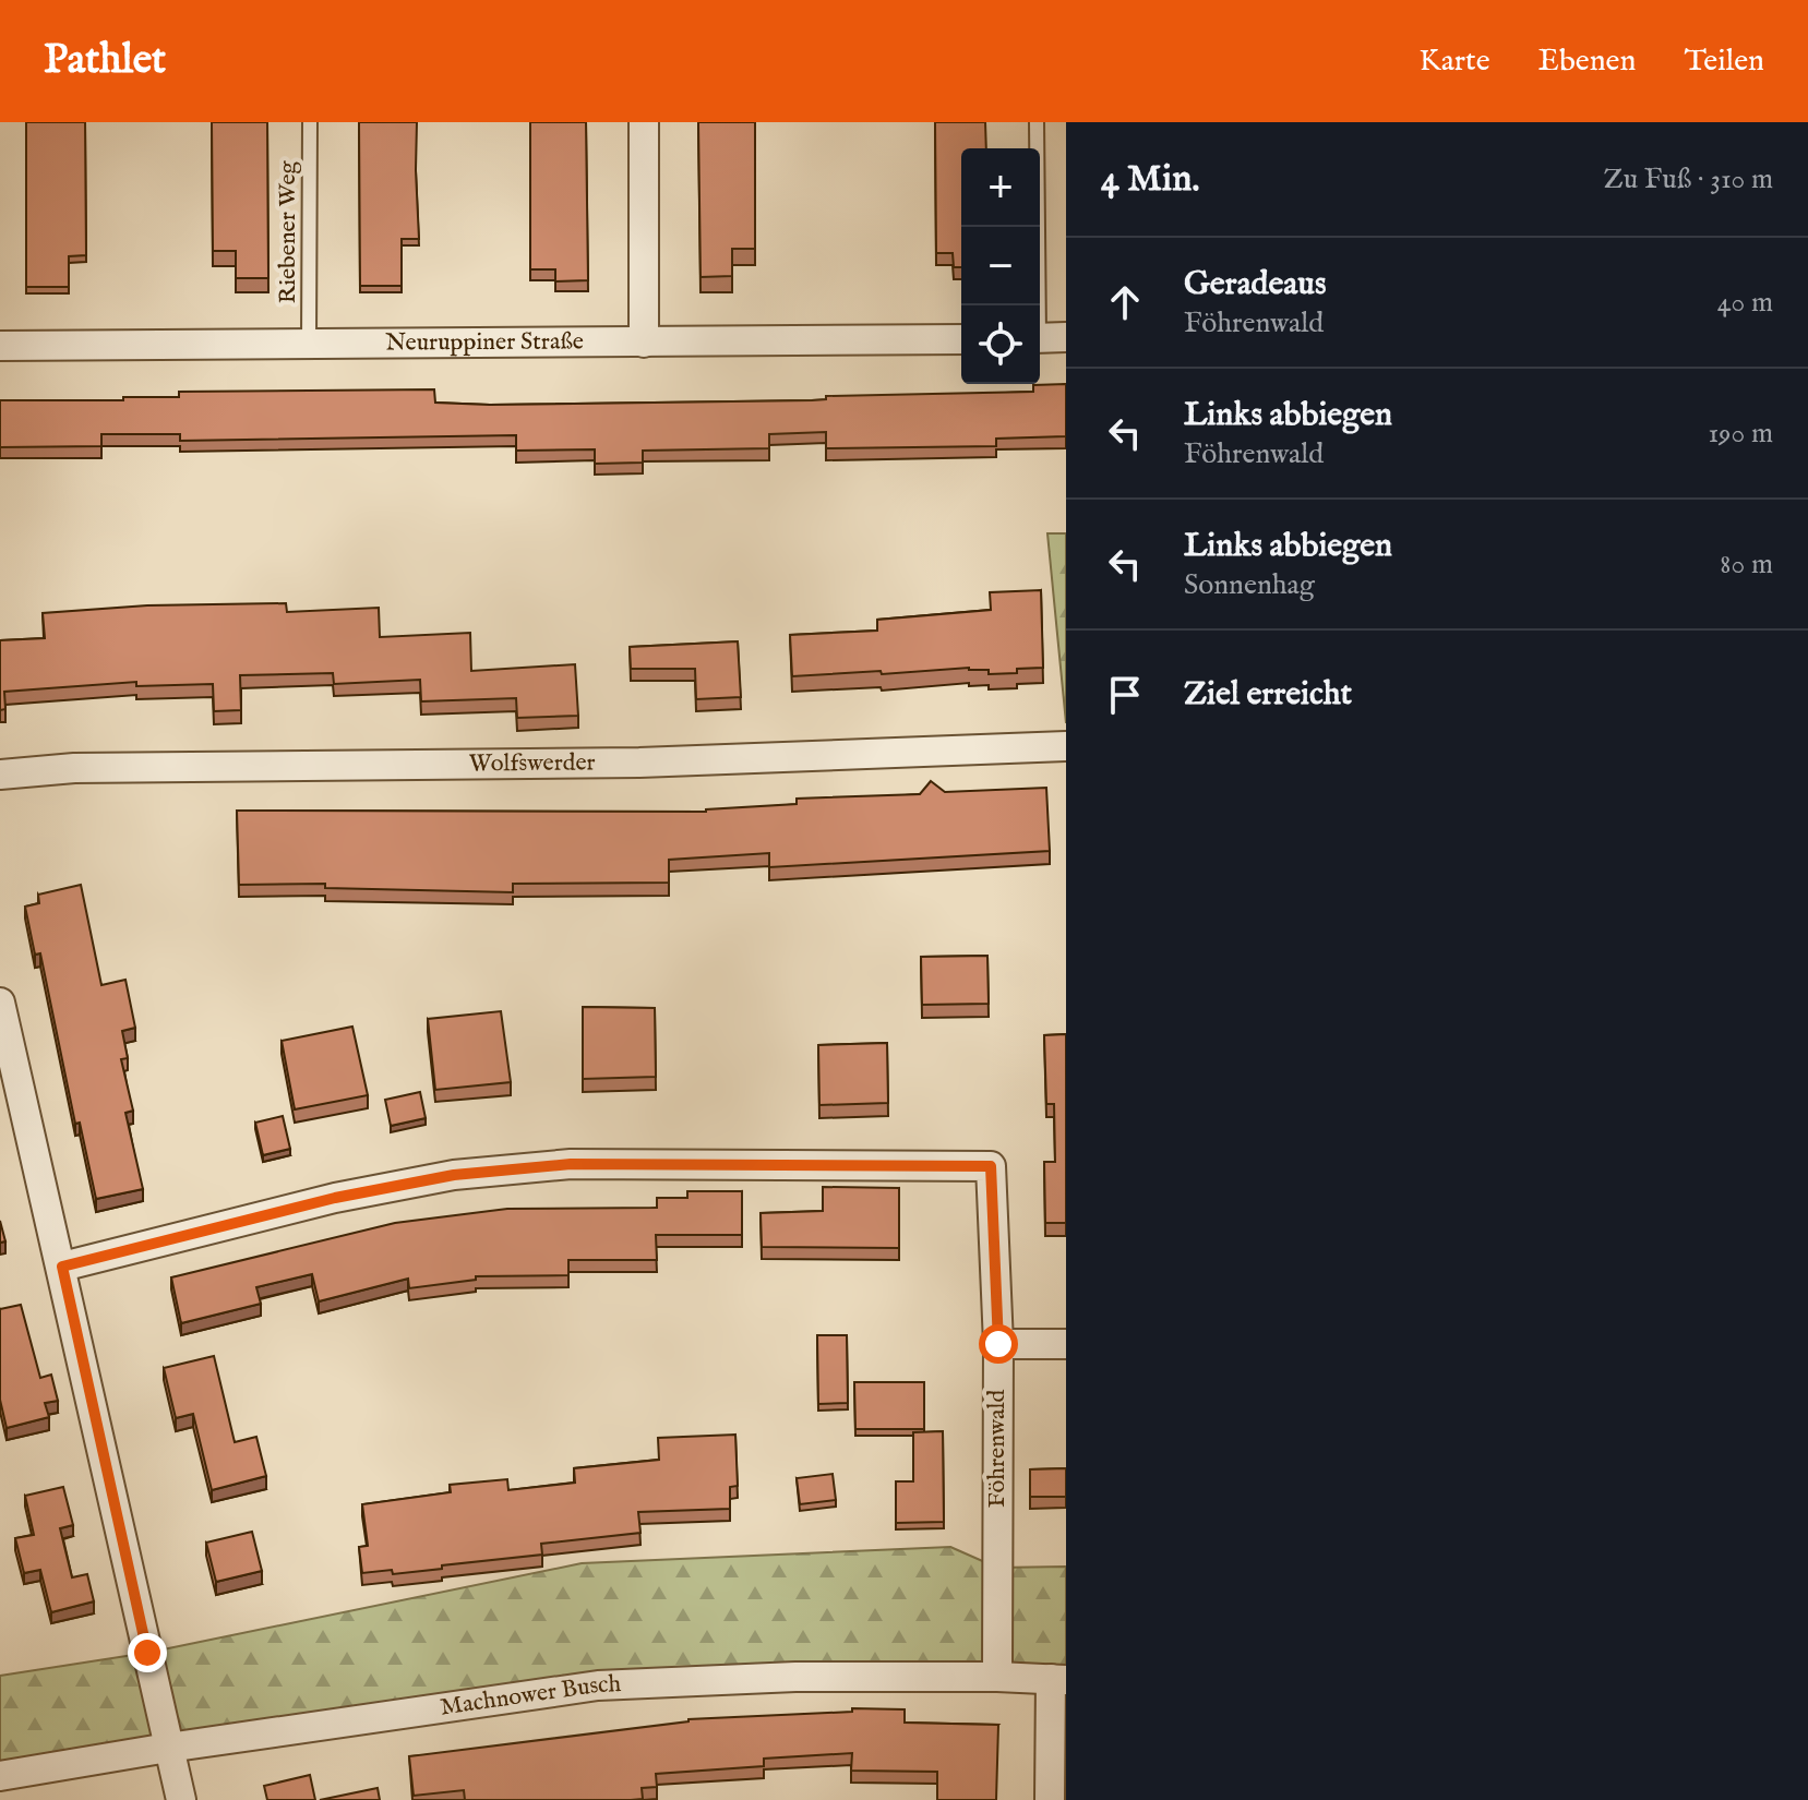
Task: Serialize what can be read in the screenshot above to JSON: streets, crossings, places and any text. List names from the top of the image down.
{
  "streets": {
    "street": [
      "Neuruppiner Straße",
      "Wolfswerder",
      "Föhrenwald",
      "Machnower Busch"
    ],
    "lane": ["Riebener Weg"]
  },
  "crossings": [
    ["Riebener Weg", "Neuruppiner Straße"],
    ["Föhrenwald", "Machnower Busch"]
  ],
  "page": {
    "header": "Pathlet",
    "nav": ["Karte", "Ebenen", "Teilen"],
    "heading": ["4 Min.", "Zu Fuß · 310 m"],
    "map_buttons": ["+", "−"],
    "list": [
      ["Geradeaus", "Föhrenwald", "40 m"],
      ["Links abbiegen", "Föhrenwald", "190 m"],
      ["Links abbiegen", "Sonnenhag", "80 m"],
      "Ziel erreicht"
    ]
  }
}
